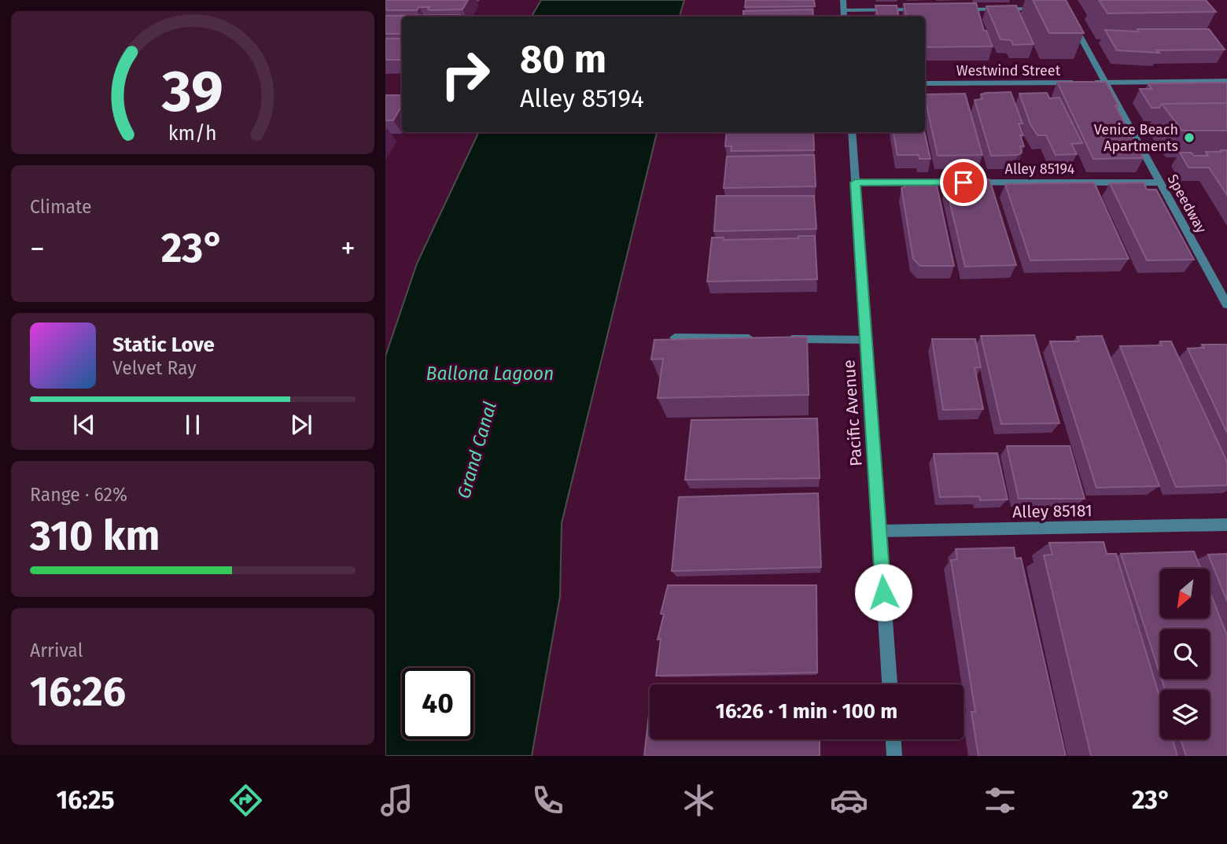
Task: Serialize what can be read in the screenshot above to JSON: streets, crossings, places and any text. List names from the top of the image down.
{
  "streets": {
    "street": [
      "Westwind Street",
      "Alley 85194",
      "Speedway",
      "Pacific Avenue",
      "Alley 85181"
    ]
  },
  "crossings": [
    ["Westwind Street", "Speedway"],
    ["Alley 85194", "Speedway"],
    ["Alley 85194", "Pacific Avenue"],
    ["Pacific Avenue", "Alley 85181"]
  ],
  "water": ["Ballona Lagoon", "Grand Canal"],
  "places": ["Venice Beach Apartments"],
  "north": "bottom left",
  "page": {
    "turn": ["80 m", "Alley 85194"],
    "tile": [
      "Climate",
      ["Range · 62%", "310 km"],
      ["Arrival", "16:26"]
    ],
    "heat": ["−", "23°", "+"],
    "song": ["Static Love", "Velvet Ray"],
    "limit": "40",
    "trip": "16:26 · 1 min · 100 m",
    "tabs": ["16:25", "23°"],
    "gauge": ["39", "km/h"]
  }
}
